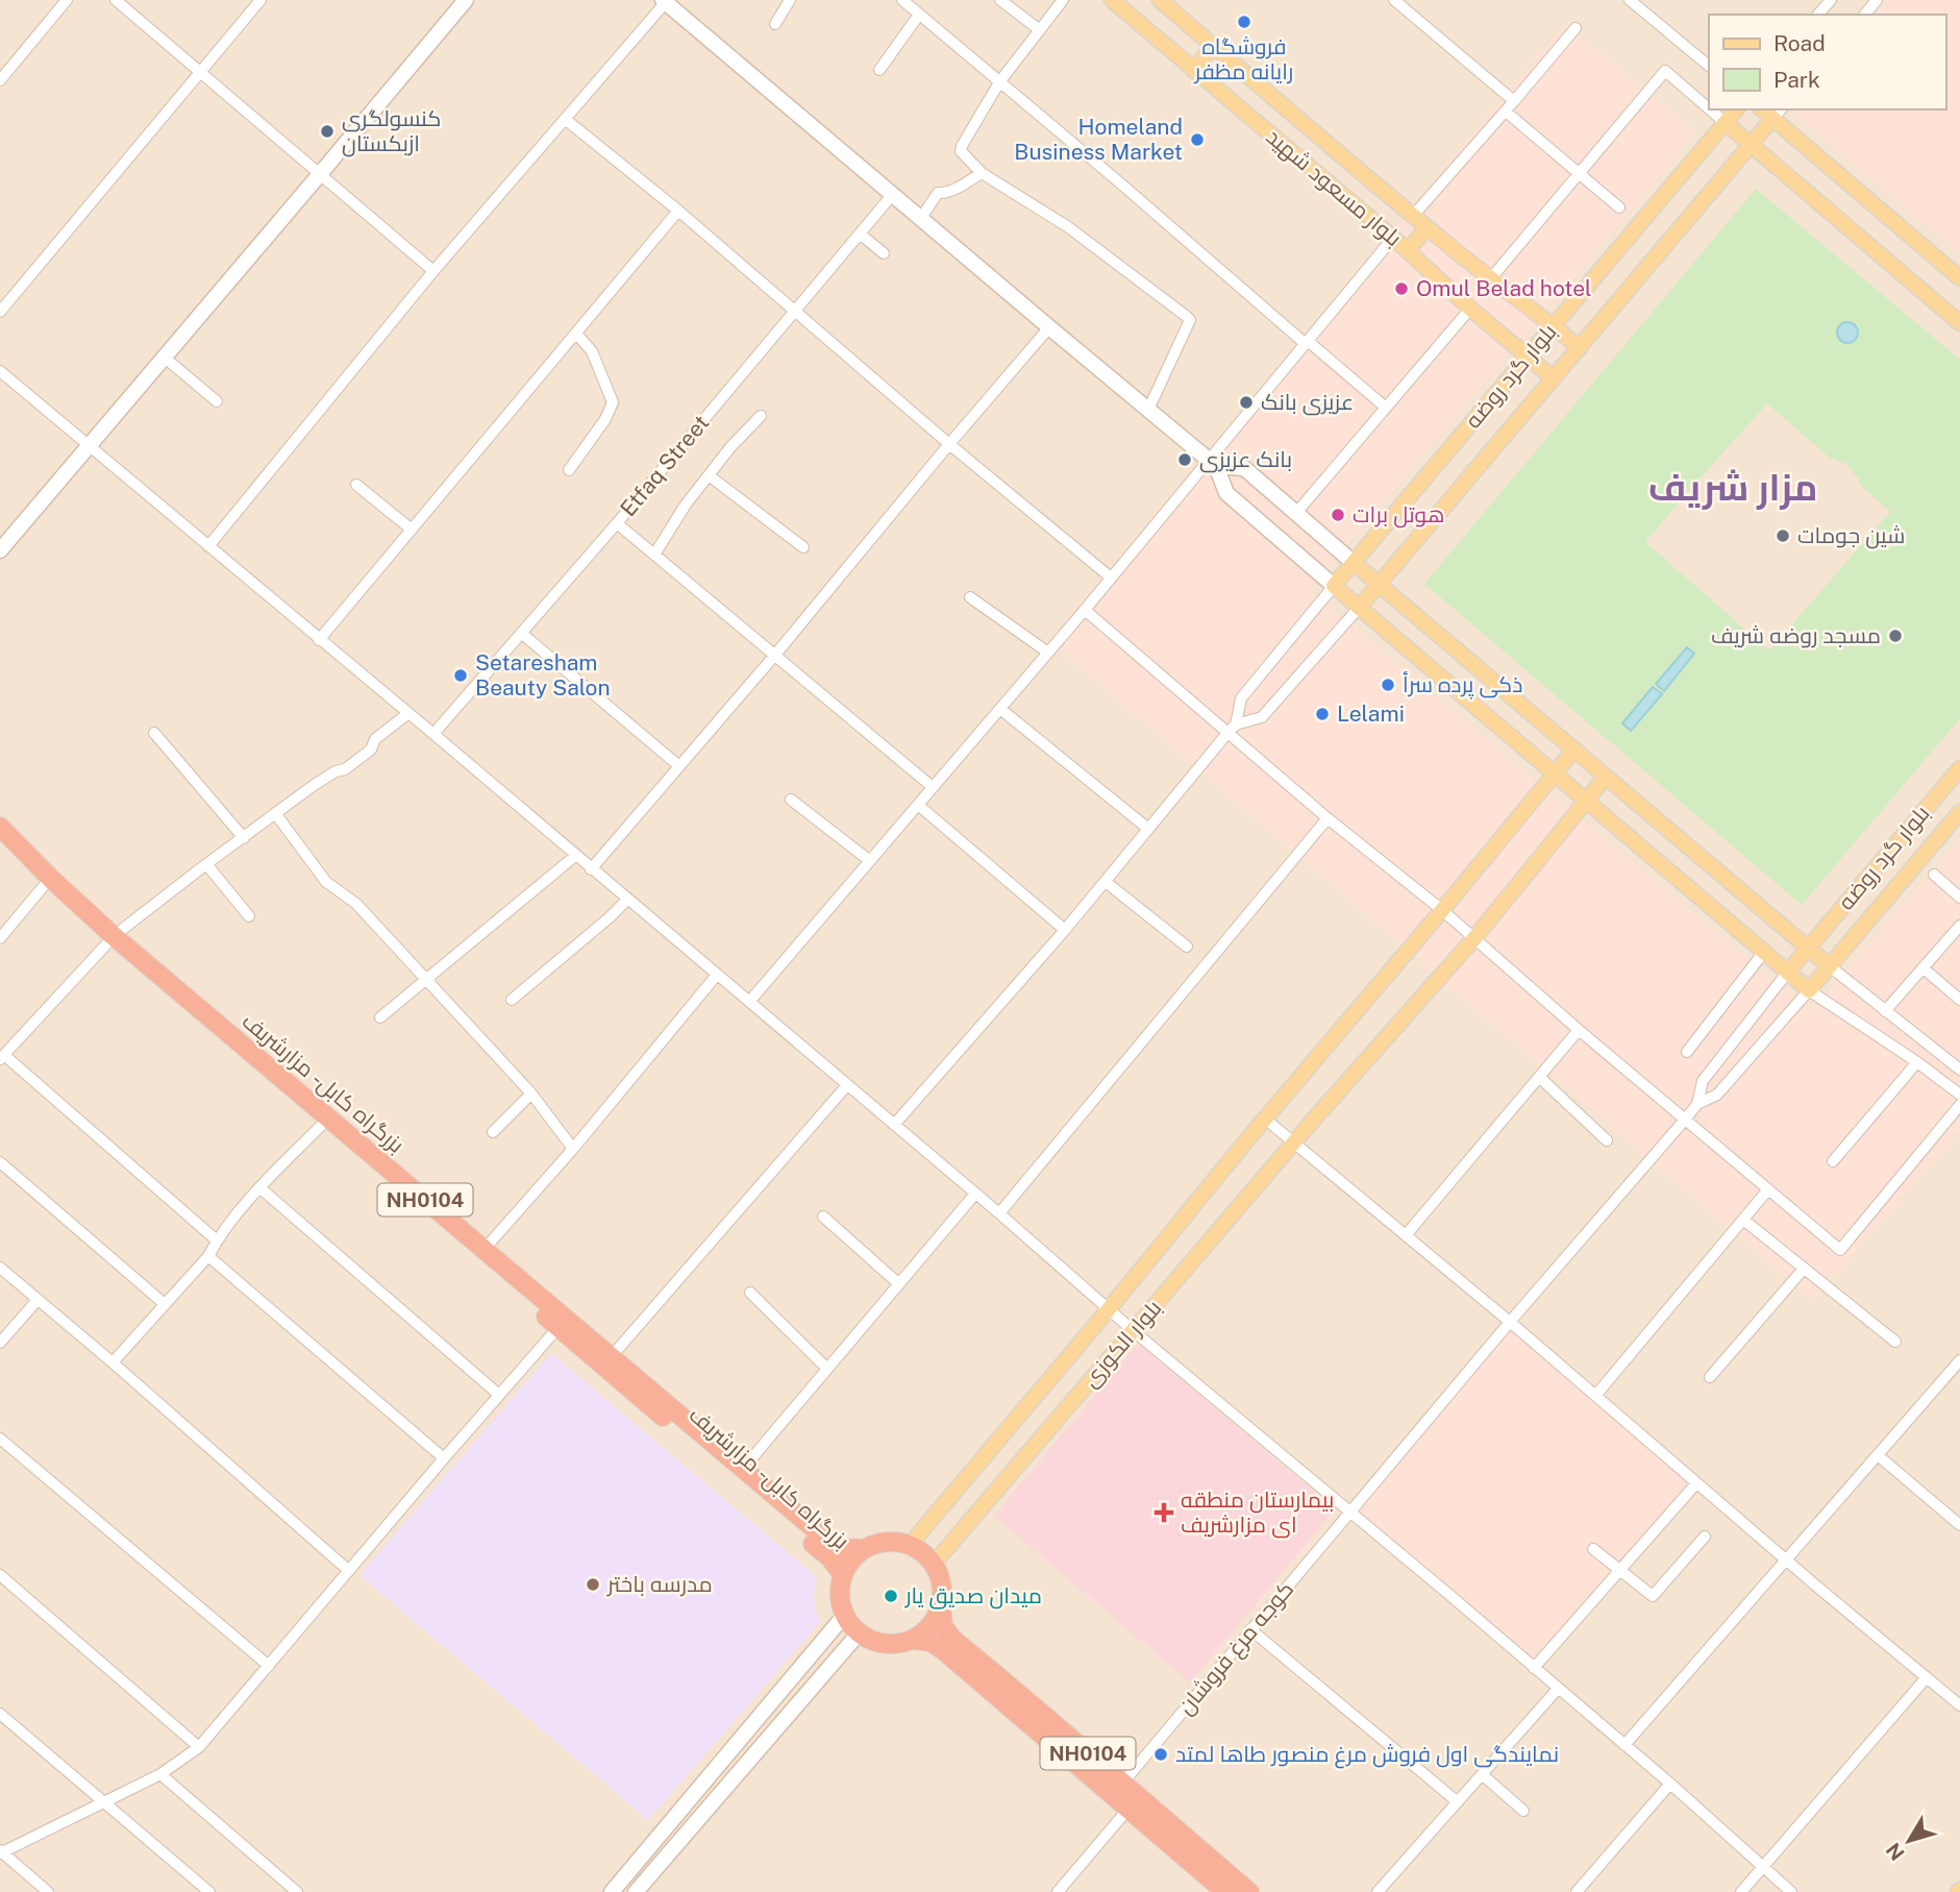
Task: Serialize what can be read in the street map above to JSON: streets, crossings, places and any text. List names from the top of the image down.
{
  "streets": {
    "highway": ["بزرگراه کابل - مزارشریف", "NH0104"],
    "main road": ["بلوار مسعود شهید", "بلوار گرد روضه", "بلوار الکوزی"],
    "street": ["Etfaq Street", "كوجه مرغ فروشان"]
  },
  "crossings": [
    ["بلوار مسعود شهید", "بلوار گرد روضه"],
    ["بزرگراه کابل - مزارشریف", "NH0104"],
    ["بزرگراه کابل - مزارشریف", "بلوار الکوزی"],
    ["NH0104", "بلوار الکوزی"],
    ["NH0104", "كوجه مرغ فروشان"]
  ],
  "districts": ["مزار شريف"],
  "places": {
    "other": [
      "فروشگاه رایانه مظفر",
      "کنسولگری ازبکستان",
      "Homeland Business Market",
      "Omul Belad hotel",
      "عزیزی بانک",
      "بانک عزیزی",
      "هوتل برات",
      "شین جومات",
      "مسجد روضه شریف",
      "Setaresham Beauty Salon",
      "ذکی پرده سرأ",
      "Lelami",
      "مدرسه باختر",
      "میدان صدیق یار",
      "نمایندگی اول فروش مرغ منصور طاها لمتد"
    ],
    "health": ["بیمارستان منطقه ای مزارشریف"]
  },
  "legend": ["Road", "Park"],
  "north": "bottom left"
}
